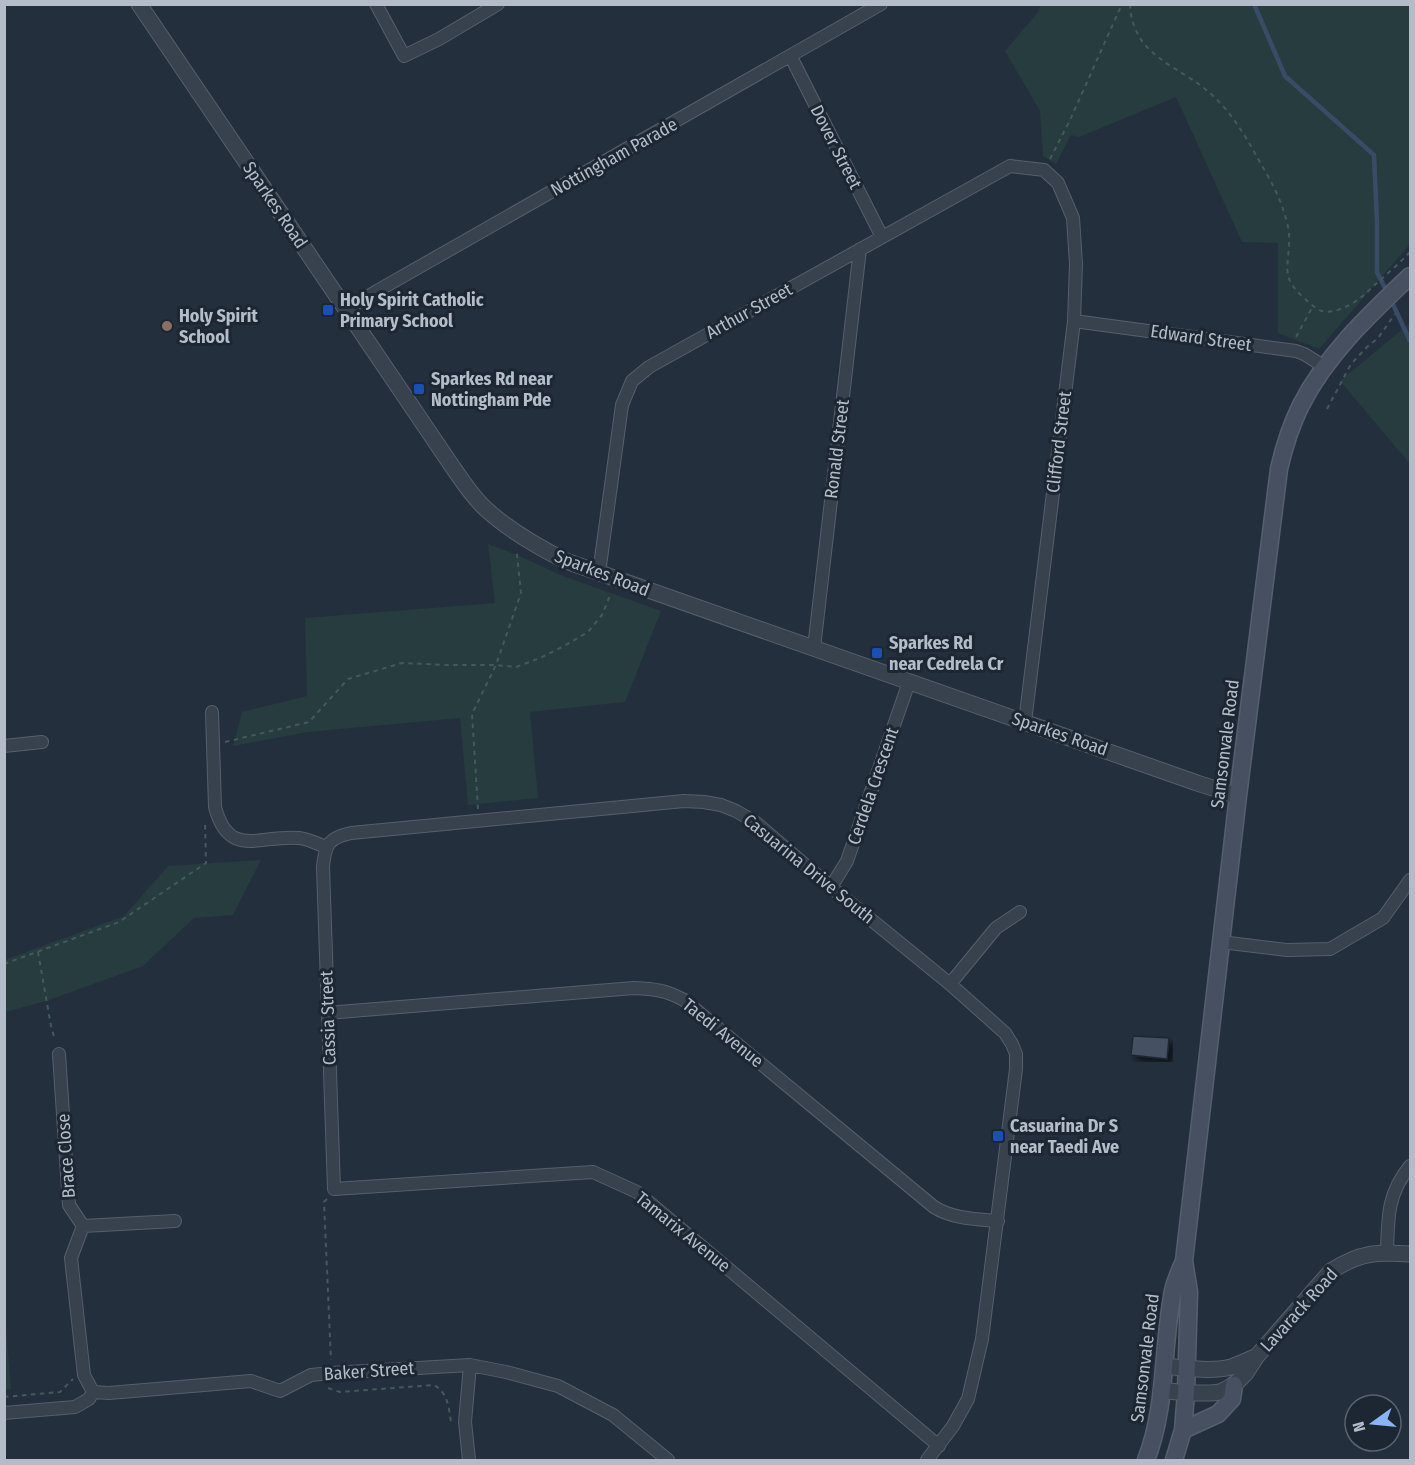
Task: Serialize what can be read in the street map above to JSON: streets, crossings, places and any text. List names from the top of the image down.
{
  "streets": {
    "main road": ["Samsonvale Road"],
    "street": [
      "Dover Street",
      "Nottingham Parade",
      "Sparkes Road",
      "Arthur Street",
      "Edward Street",
      "Clifford Street",
      "Ronald Street",
      "Cerdela Crescent",
      "Casuarina Drive South",
      "Cassia Street",
      "Taedi Avenue",
      "Brace Close",
      "Tamarix Avenue",
      "Lavarack Road",
      "Baker Street"
    ]
  },
  "crossings": [
    ["Dover Street", "Nottingham Parade"],
    ["Dover Street", "Arthur Street"],
    ["Nottingham Parade", "Sparkes Road"],
    ["Sparkes Road", "Arthur Street"],
    ["Sparkes Road", "Clifford Street"],
    ["Sparkes Road", "Ronald Street"],
    ["Sparkes Road", "Samsonvale Road"],
    ["Sparkes Road", "Cerdela Crescent"],
    ["Arthur Street", "Clifford Street"],
    ["Arthur Street", "Ronald Street"],
    ["Edward Street", "Clifford Street"],
    ["Edward Street", "Samsonvale Road"],
    ["Samsonvale Road", "Lavarack Road"],
    ["Cerdela Crescent", "Casuarina Drive South"],
    ["Casuarina Drive South", "Cassia Street"],
    ["Casuarina Drive South", "Taedi Avenue"],
    ["Casuarina Drive South", "Tamarix Avenue"],
    ["Cassia Street", "Taedi Avenue"],
    ["Cassia Street", "Tamarix Avenue"]
  ],
  "places": {
    "transit": [
      "Holy Spirit Catholic Primary School",
      "Sparkes Rd near Nottingham Pde",
      "Sparkes Rd near Cedrela Cr",
      "Casuarina Dr S near Taedi Ave"
    ],
    "other": ["Holy Spirit School"]
  },
  "north": "left"
}
